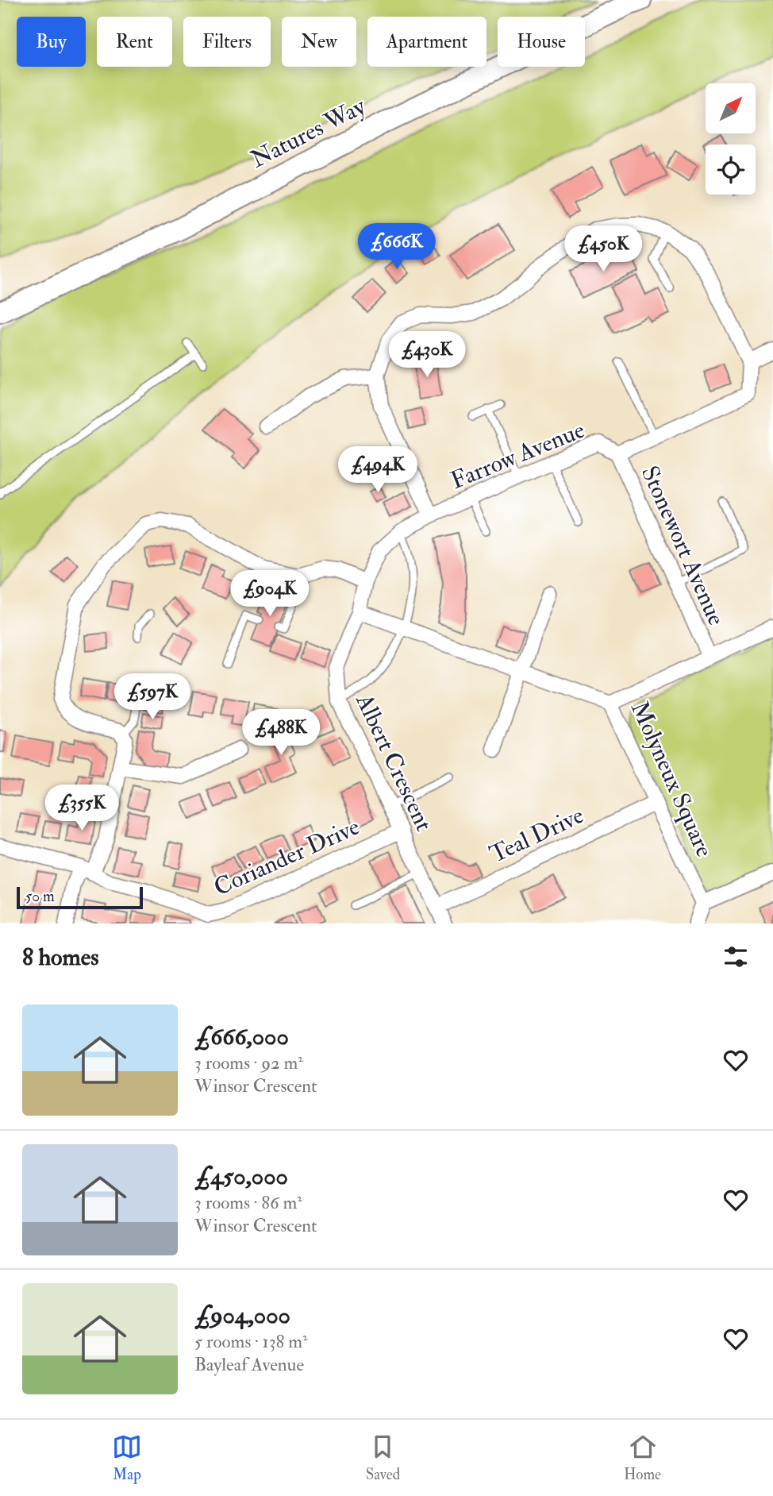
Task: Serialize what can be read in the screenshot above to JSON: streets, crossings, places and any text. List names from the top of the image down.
{
  "streets": {
    "street": [
      "Natures Way",
      "Farrow Avenue",
      "Stonewort Avenue",
      "Albert Crescent",
      "Molyneux Square",
      "Teal Drive",
      "Coriander Drive"
    ]
  },
  "crossings": [
    ["Farrow Avenue", "Stonewort Avenue"],
    ["Farrow Avenue", "Albert Crescent"],
    ["Stonewort Avenue", "Molyneux Square"],
    ["Albert Crescent", "Teal Drive"],
    ["Albert Crescent", "Coriander Drive"],
    ["Molyneux Square", "Teal Drive"]
  ],
  "scale_bar": "50 m",
  "north": "top right",
  "page": {
    "chip": [
      "Buy",
      "Rent",
      "Filters",
      "New",
      "Apartment",
      "House"
    ],
    "price": [
      "£666K",
      "£450K",
      "£430K",
      "£494K",
      "£904K",
      "£597K",
      "£488K",
      "£355K"
    ],
    "scale": "50 m",
    "heading": "8 homes",
    "list": [
      {
        "name": "£666,000",
        "note": "3 rooms · 92 m² · Winsor Crescent"
      },
      {
        "name": "£450,000",
        "note": "3 rooms · 86 m² · Winsor Crescent"
      },
      {
        "name": "£904,000",
        "note": "5 rooms · 138 m² · Bayleaf Avenue"
      }
    ],
    "tabs": ["Map", "Saved", "Home"]
  }
}
